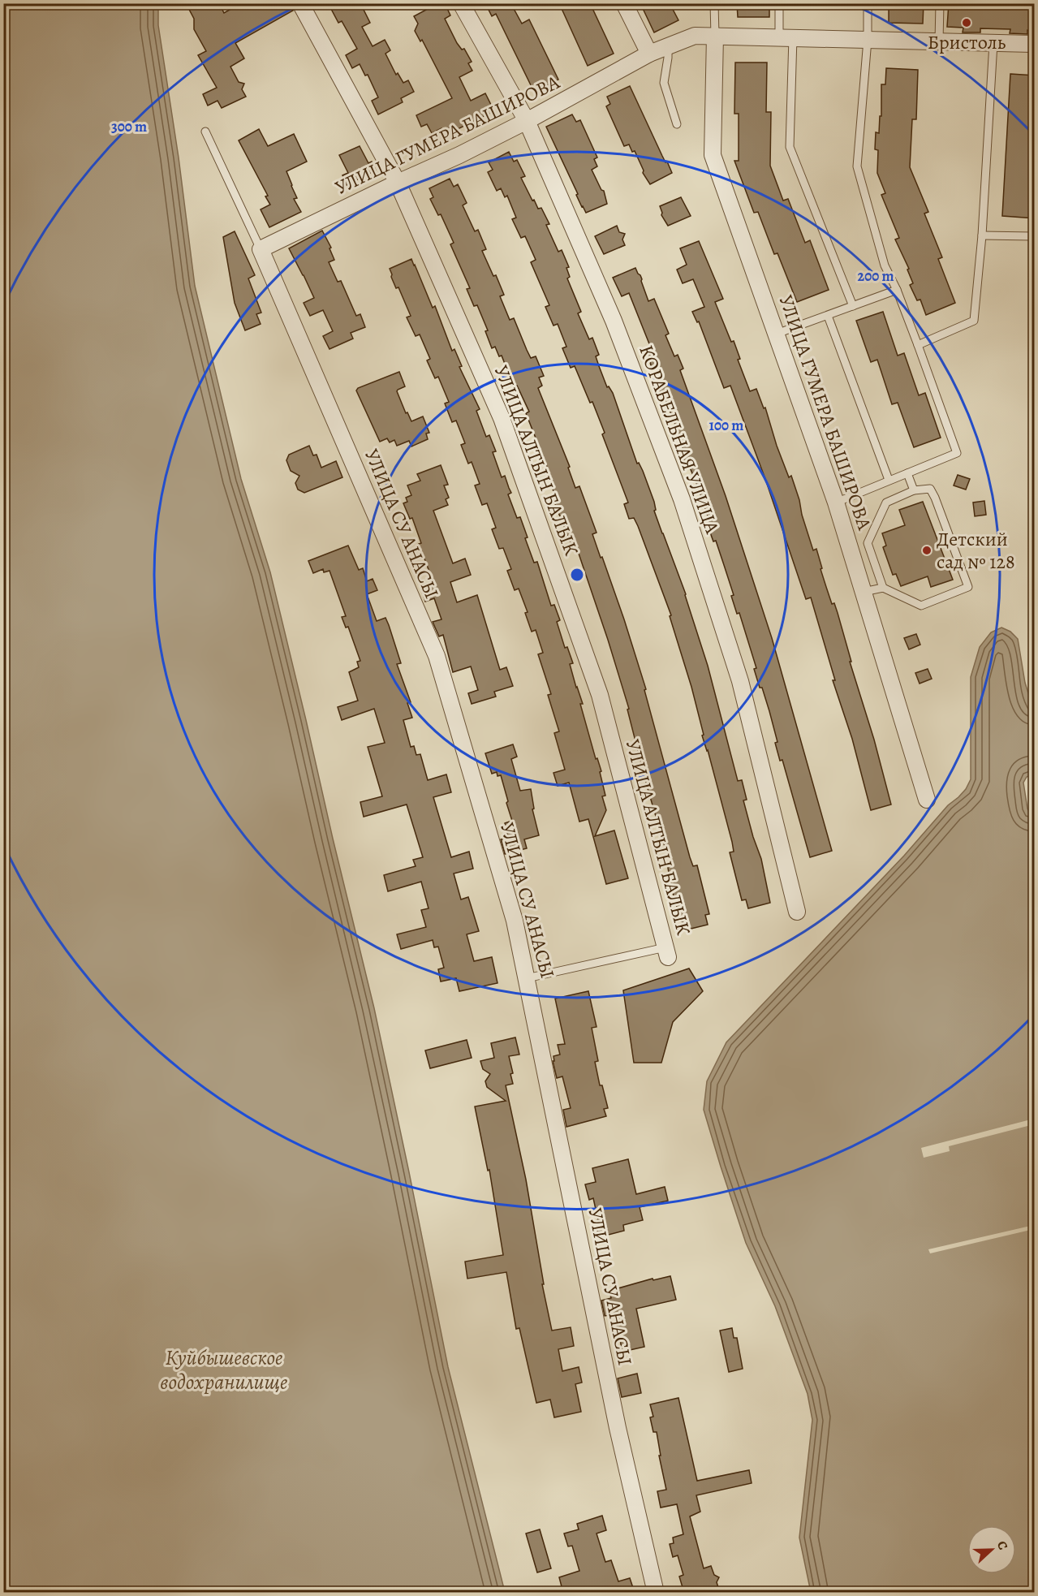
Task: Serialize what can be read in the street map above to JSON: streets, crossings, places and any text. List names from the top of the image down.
{
  "streets": {
    "street": [
      "УЛИЦА ГУМЕРА БАШИРОВА",
      "КОРАБЕЛЬНАЯ УЛИЦА",
      "УЛИЦА АЛТЫН БАЛЫК",
      "УЛИЦА СУ АНАСЫ"
    ]
  },
  "crossings": [
    ["УЛИЦА ГУМЕРА БАШИРОВА", "КОРАБЕЛЬНАЯ УЛИЦА"],
    ["УЛИЦА ГУМЕРА БАШИРОВА", "УЛИЦА АЛТЫН БАЛЫК"],
    ["УЛИЦА ГУМЕРА БАШИРОВА", "УЛИЦА СУ АНАСЫ"]
  ],
  "water": ["Куйбышевское водохранилище"],
  "places": ["Бристоль", "Детский сад № 128"],
  "north": "right",
  "rings": ["300 m", "200 m", "100 m"]
}
